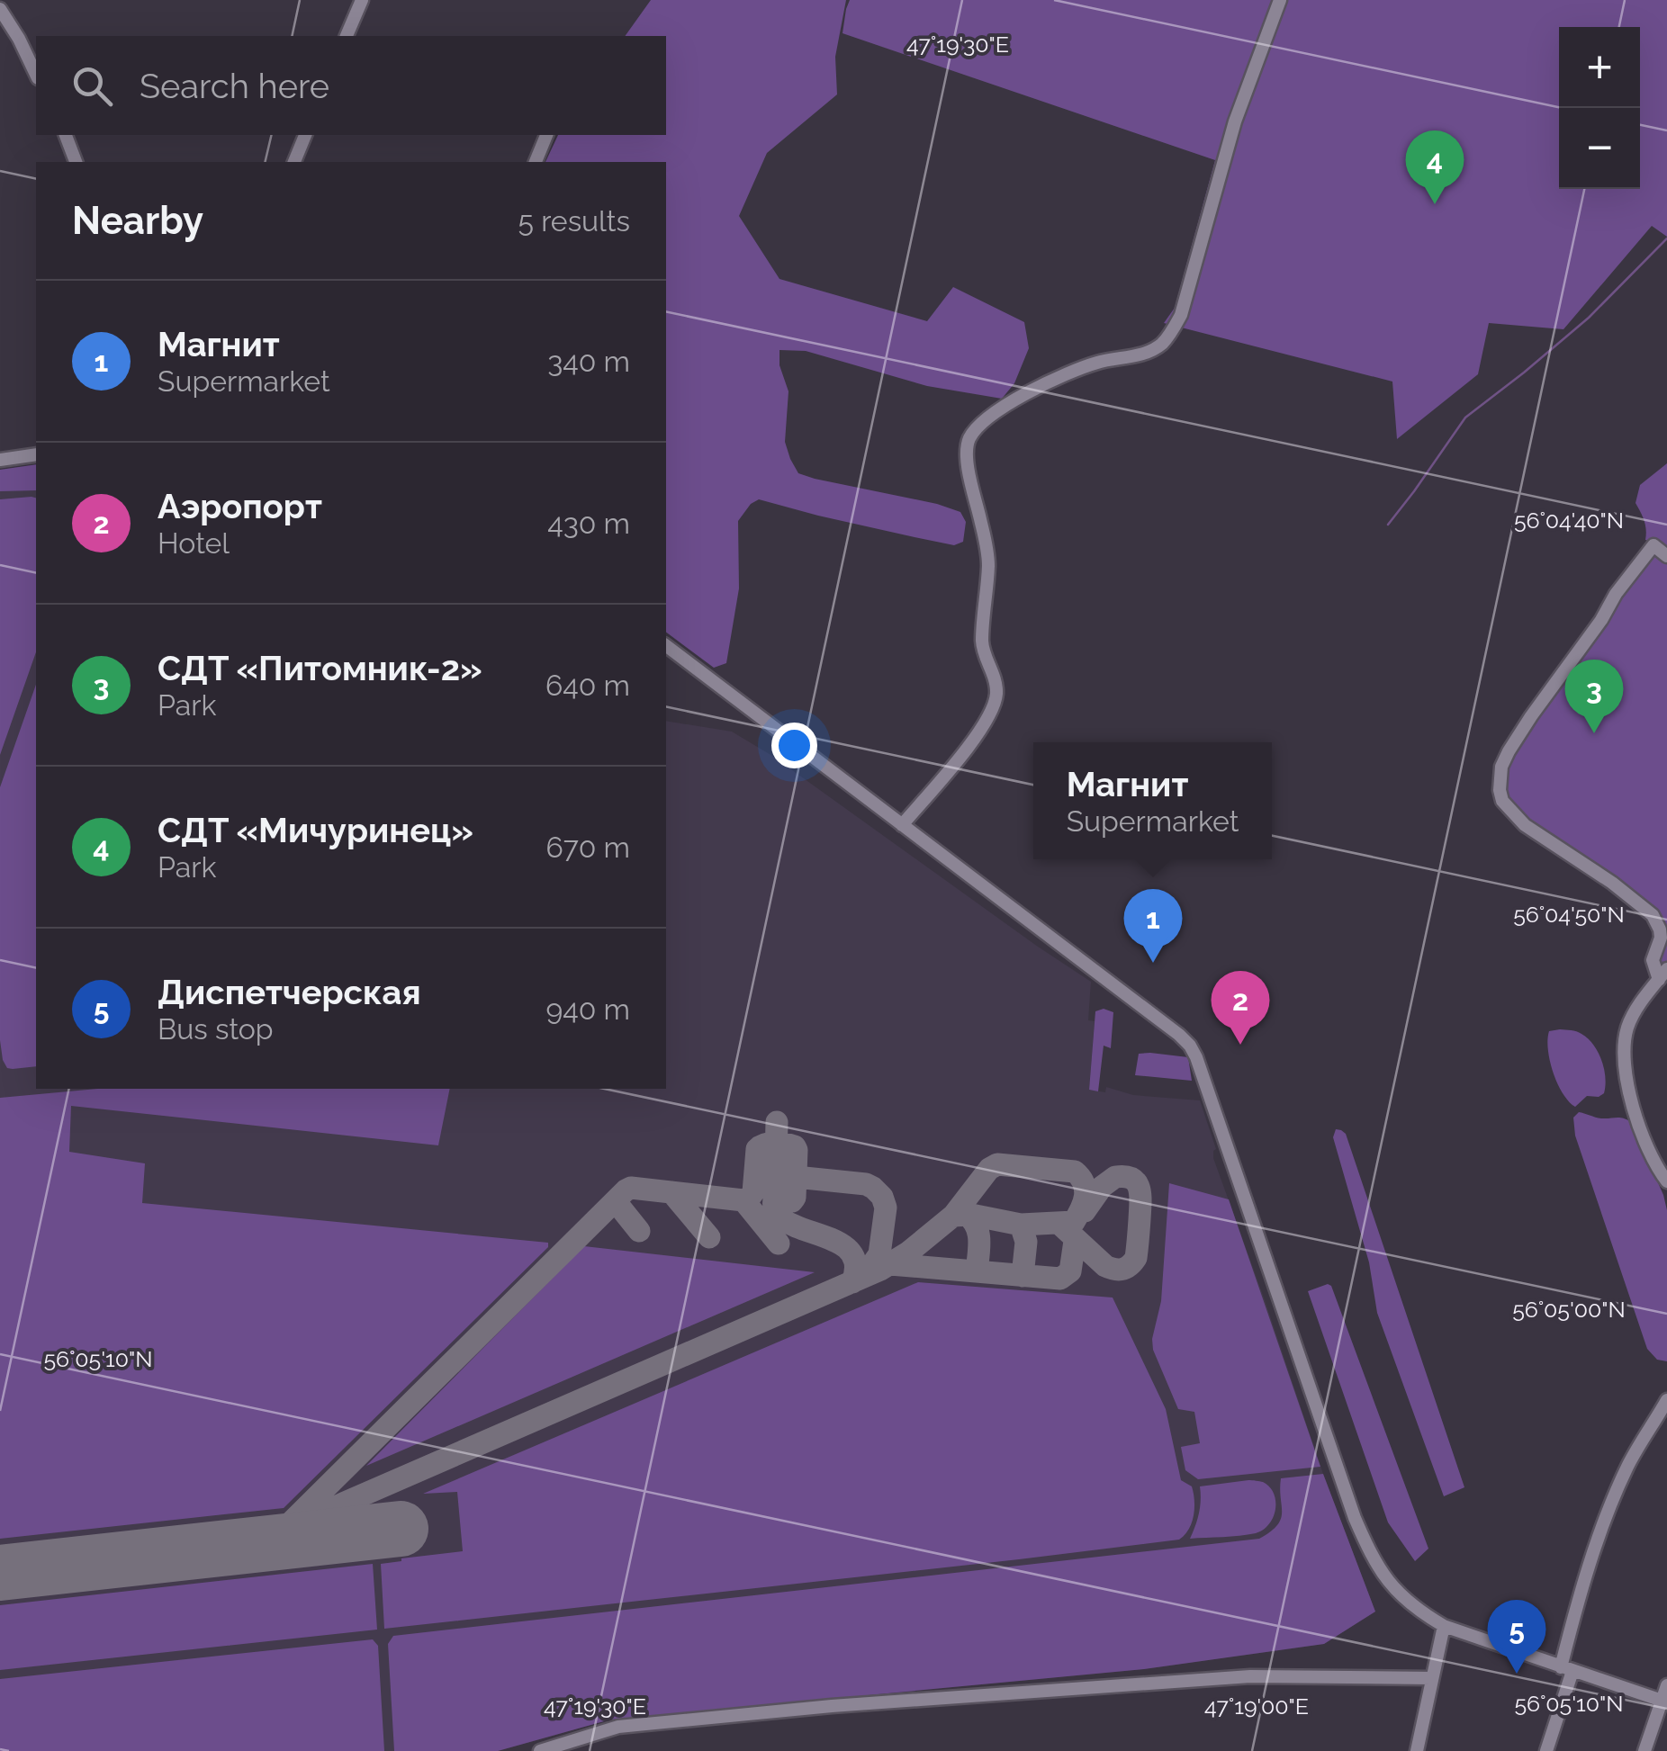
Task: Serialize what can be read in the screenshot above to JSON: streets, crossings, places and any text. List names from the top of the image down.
{
  "page": {
    "map_buttons": ["+", "−"],
    "search": "Search here",
    "pins": [
      "4",
      "3",
      "1",
      "2",
      "5"
    ],
    "heading": ["Nearby", "5 results"],
    "list": [
      {
        "mark": "1",
        "name": "Магнит",
        "note": "Supermarket",
        "value": "340 m"
      },
      {
        "mark": "2",
        "name": "Аэропорт",
        "note": "Hotel",
        "value": "430 m"
      },
      {
        "mark": "3",
        "name": "СДТ «Питомник-2»",
        "note": "Park",
        "value": "640 m"
      },
      {
        "mark": "4",
        "name": "СДТ «Мичуринец»",
        "note": "Park",
        "value": "670 m"
      },
      {
        "mark": "5",
        "name": "Диспетчерская",
        "note": "Bus stop",
        "value": "940 m"
      }
    ],
    "popup": ["Магнит", "Supermarket"]
  },
  "coordinates": [
    "47°19'30\"E",
    "56°04'40\"N",
    "56°04'50\"N",
    "56°05'00\"N",
    "56°05'10\"N",
    "47°19'00\"E"
  ]
}
